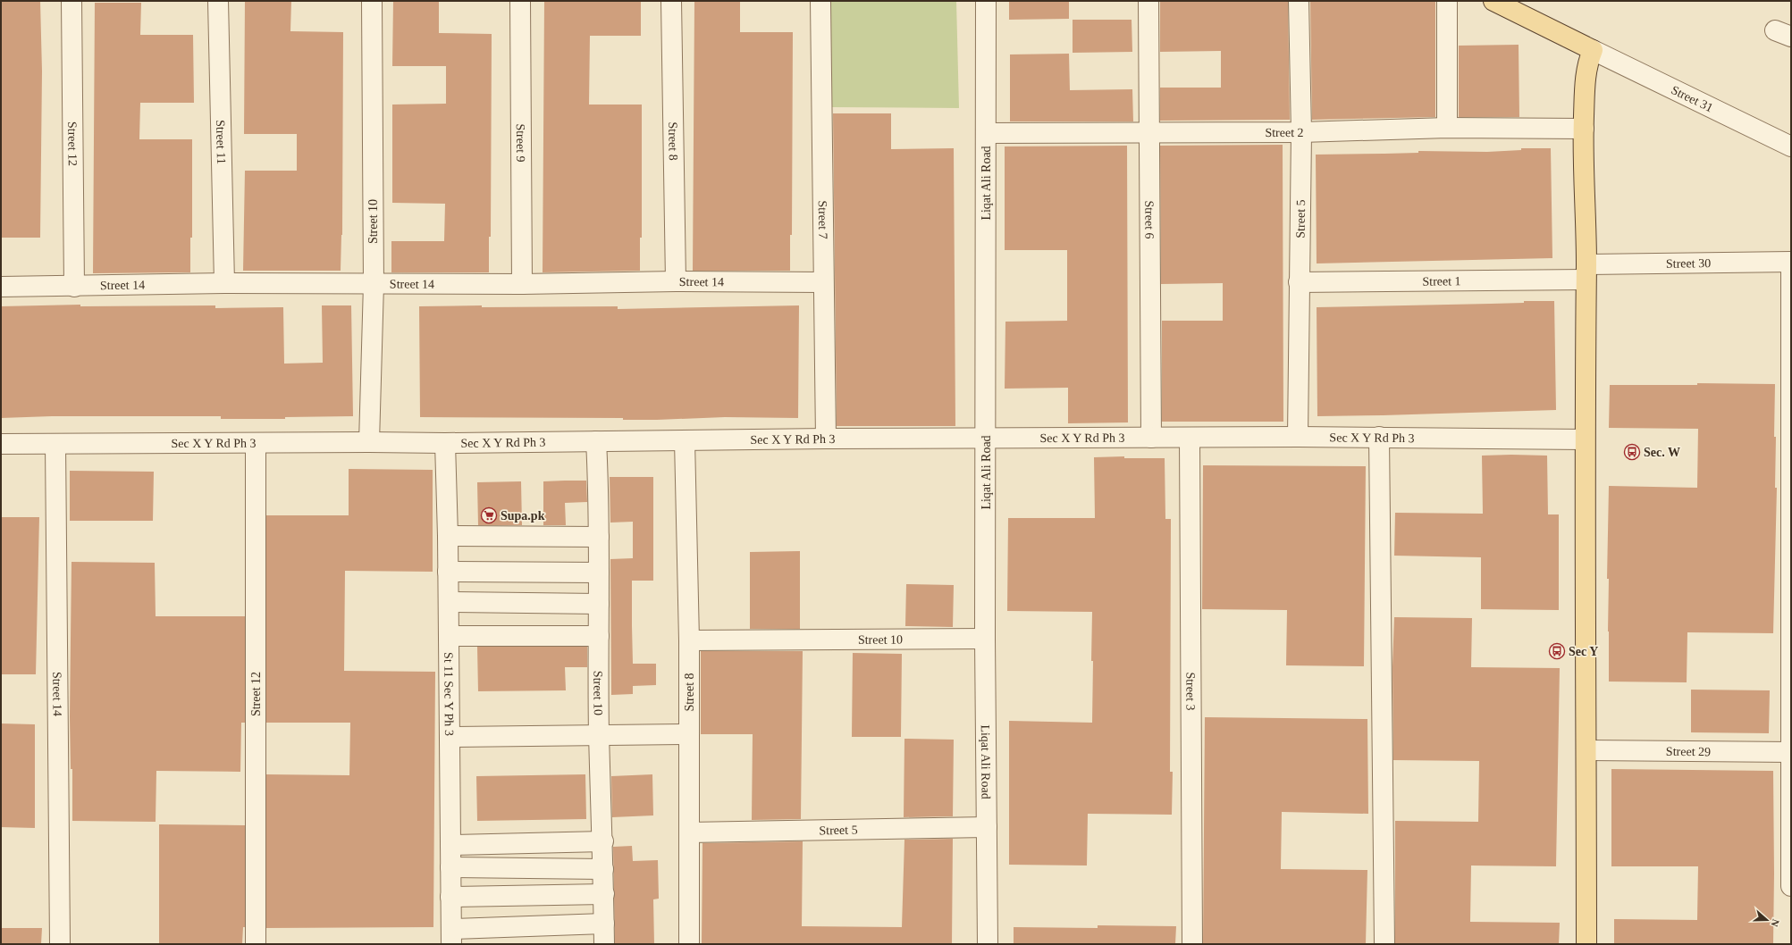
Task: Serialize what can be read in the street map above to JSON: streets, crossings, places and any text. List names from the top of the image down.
{
  "streets": {
    "street": [
      "Street 31",
      "Street 2",
      "Street 8",
      "Street 11",
      "Street 9",
      "Street 12",
      "Liqat Ali Road",
      "Street 5",
      "Street 7",
      "Street 6",
      "Street 10",
      "Street 30",
      "Street 14",
      "Street 1",
      "Sec X Y Rd Ph 3",
      "Street 3",
      "St 11 Sec Y Ph 3",
      "Street 29"
    ]
  },
  "crossings": [
    ["Street 2", "Liqat Ali Road"],
    ["Street 2", "Street 5"],
    ["Street 2", "Street 6"],
    ["Street 8", "Street 5"],
    ["Street 8", "Street 10"],
    ["Street 8", "Street 14"],
    ["Street 8", "Sec X Y Rd Ph 3"],
    ["Street 11", "Street 14"],
    ["Street 9", "Street 14"],
    ["Street 12", "Street 14"],
    ["Street 12", "Sec X Y Rd Ph 3"],
    ["Liqat Ali Road", "Street 5"],
    ["Liqat Ali Road", "Street 10"],
    ["Liqat Ali Road", "Sec X Y Rd Ph 3"],
    ["Street 5", "Street 1"],
    ["Street 5", "Sec X Y Rd Ph 3"],
    ["Street 7", "Street 14"],
    ["Street 7", "Sec X Y Rd Ph 3"],
    ["Street 6", "Sec X Y Rd Ph 3"],
    ["Street 10", "Street 14"],
    ["Street 10", "Sec X Y Rd Ph 3"],
    ["Street 30", "Street 1"],
    ["Street 14", "Sec X Y Rd Ph 3"],
    ["Sec X Y Rd Ph 3", "Street 3"],
    ["Sec X Y Rd Ph 3", "St 11 Sec Y Ph 3"]
  ],
  "places": {
    "bus stop": ["Sec. W", "Sec Y"],
    "supermarket": ["Supa.pk"]
  },
  "north": "right"
}
